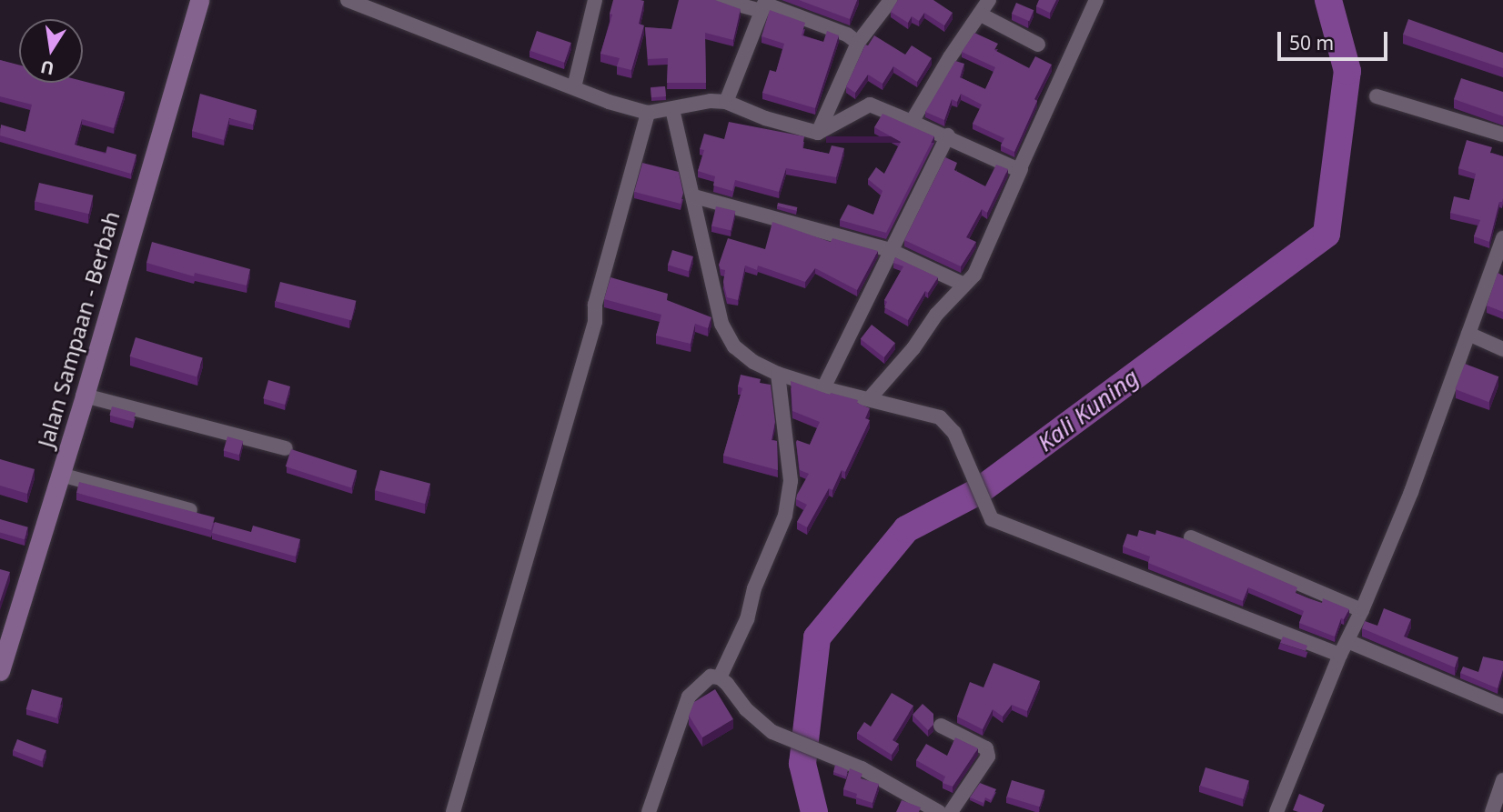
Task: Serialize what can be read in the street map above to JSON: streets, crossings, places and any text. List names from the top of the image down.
{
  "streets": {
    "main road": ["Jalan Sampaan - Berbah"]
  },
  "water": ["Kali Kuning"],
  "scale_bar": "50 m",
  "north": "bottom"
}
